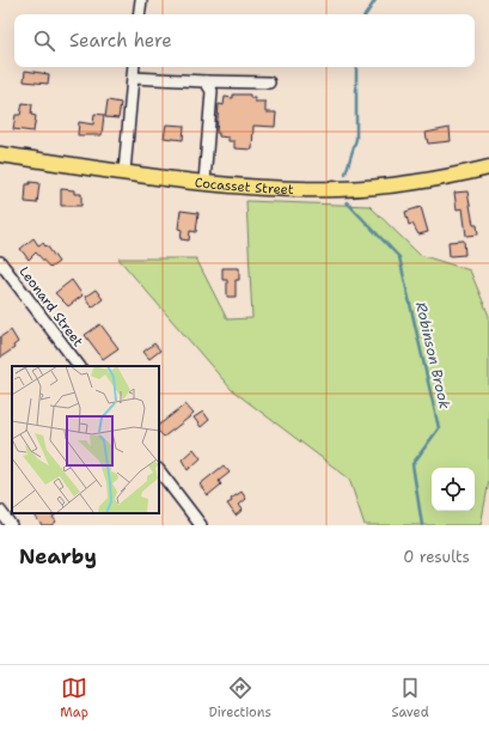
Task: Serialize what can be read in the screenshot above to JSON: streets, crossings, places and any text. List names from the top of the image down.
{
  "streets": {
    "main road": ["Cocasset Street"],
    "street": ["Leonard Street"]
  },
  "water": ["Robinson Brook"],
  "page": {
    "search": "Search here",
    "heading": ["Nearby", "0 results"],
    "nav": ["Map", "Directions", "Saved"]
  }
}
